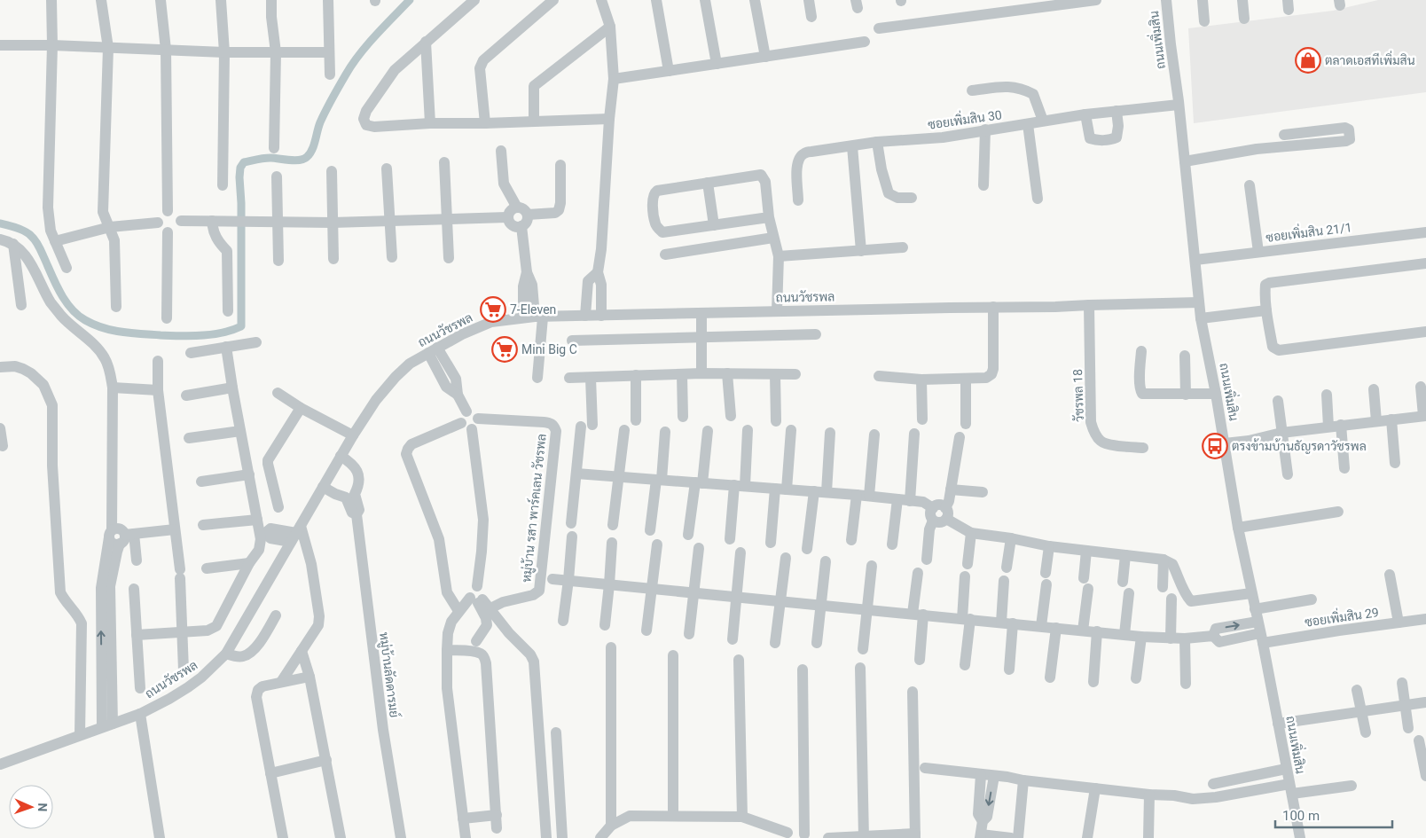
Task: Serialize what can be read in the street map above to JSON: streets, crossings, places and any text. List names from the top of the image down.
{
  "streets": {
    "street": [
      "ถนนเพิ่มสิน",
      "ซอยเพิ่มสิน 30",
      "ซอยเพิ่มสิน 21/1",
      "ถนนวัชรพล",
      "วัชรพล 18",
      "หมู่บ้าน รสา พาร์คเลน วัชรพล",
      "ซอยเพิ่มสิน 29",
      "หมู่บ้านลัดดารมย์"
    ]
  },
  "crossings": [
    ["ถนนเพิ่มสิน", "ซอยเพิ่มสิน 30"],
    ["ถนนเพิ่มสิน", "ซอยเพิ่มสิน 21/1"],
    ["ถนนเพิ่มสิน", "ถนนวัชรพล"],
    ["ถนนเพิ่มสิน", "ซอยเพิ่มสิน 29"],
    ["ถนนวัชรพล", "วัชรพล 18"],
    ["ถนนวัชรพล", "หมู่บ้านลัดดารมย์"]
  ],
  "places": {
    "shop": ["ตลาดเอสทีเพิ่มสิน"],
    "supermarket": ["7-Eleven", "Mini Big C"],
    "bus stop": ["ตรงข้ามบ้านธัญรดาวัชรพล"]
  },
  "scale_bar": "100 m",
  "north": "right"
}
